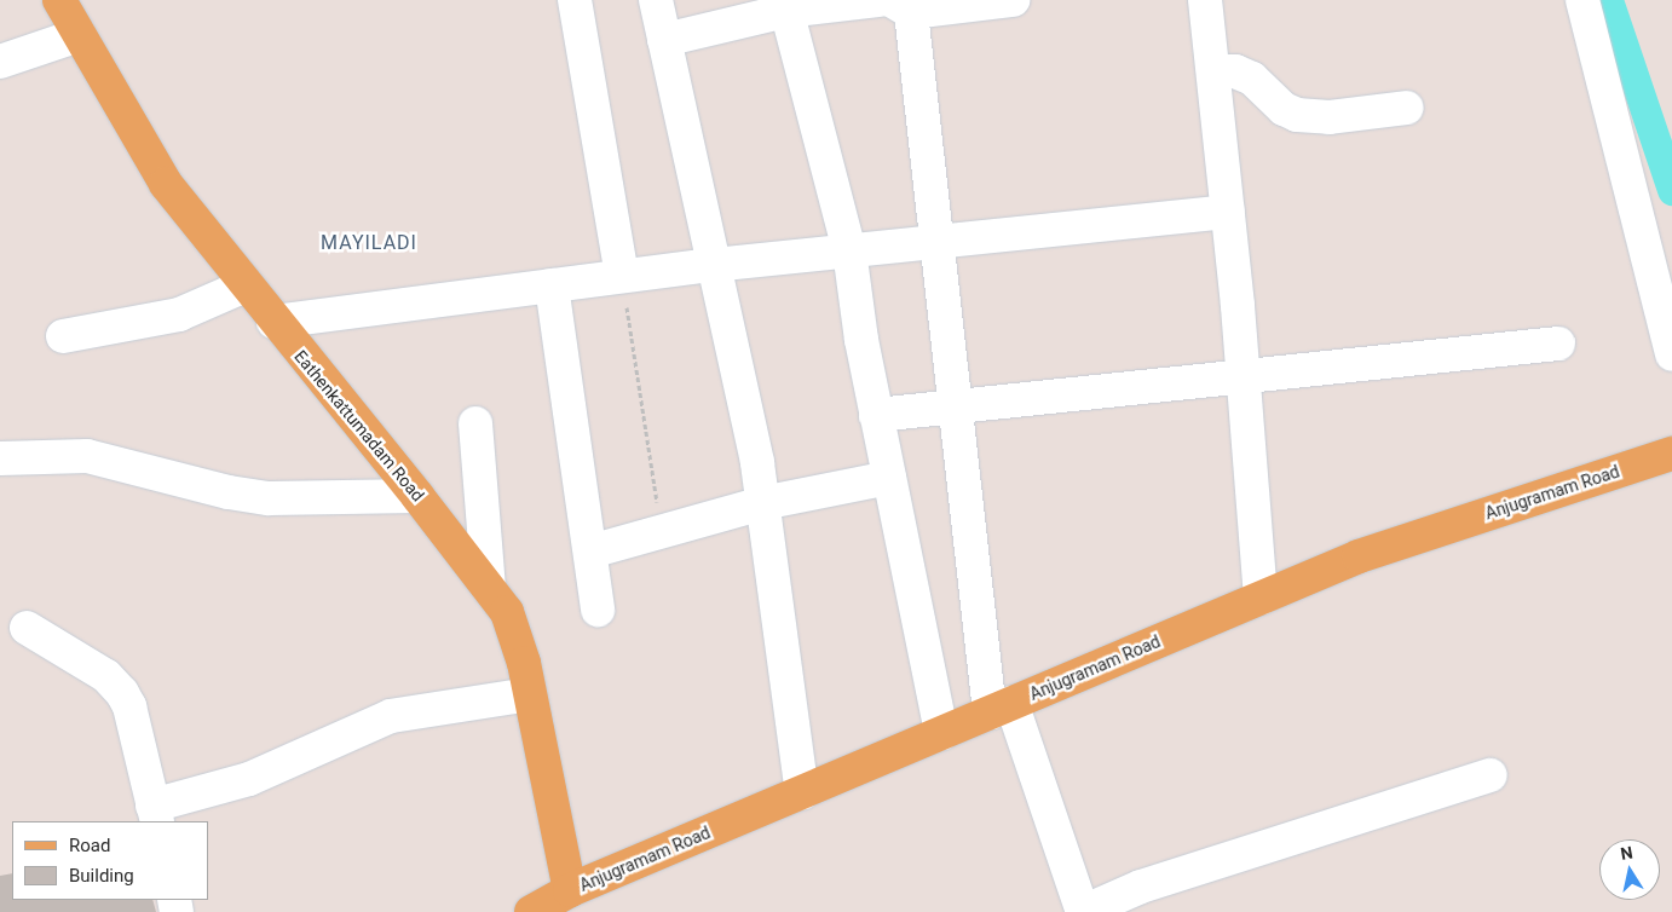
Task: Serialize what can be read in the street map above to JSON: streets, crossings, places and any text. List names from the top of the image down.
{
  "streets": {
    "main road": ["Eathenkattumadam Road", "Anjugramam Road"]
  },
  "crossings": [
    ["Eathenkattumadam Road", "Anjugramam Road"]
  ],
  "districts": ["MAYILADI"],
  "legend": ["Road", "Building"],
  "north": "top"
}
